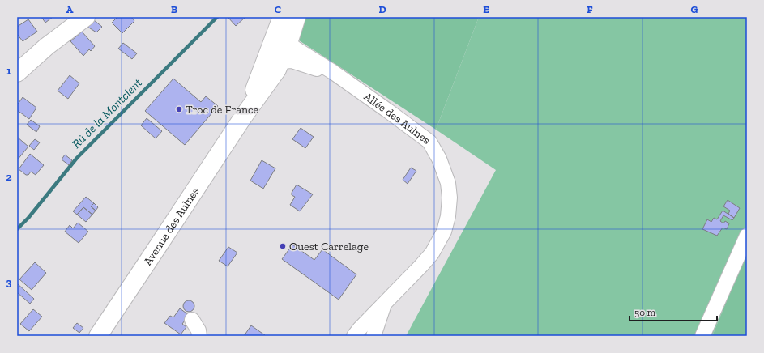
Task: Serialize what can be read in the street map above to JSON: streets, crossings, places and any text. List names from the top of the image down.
{
  "streets": {
    "main road": ["Avenue des Aulnes"],
    "street": ["Allée des Aulnes"]
  },
  "water": ["Rû de la Montcient"],
  "places": ["Troc de France", "Ouest Carrelage"],
  "scale_bar": "50 m",
  "grid": {
    "columns": [
      "A",
      "B",
      "C",
      "D",
      "E",
      "F",
      "G"
    ],
    "rows": ["1", "2", "3"]
  }
}
